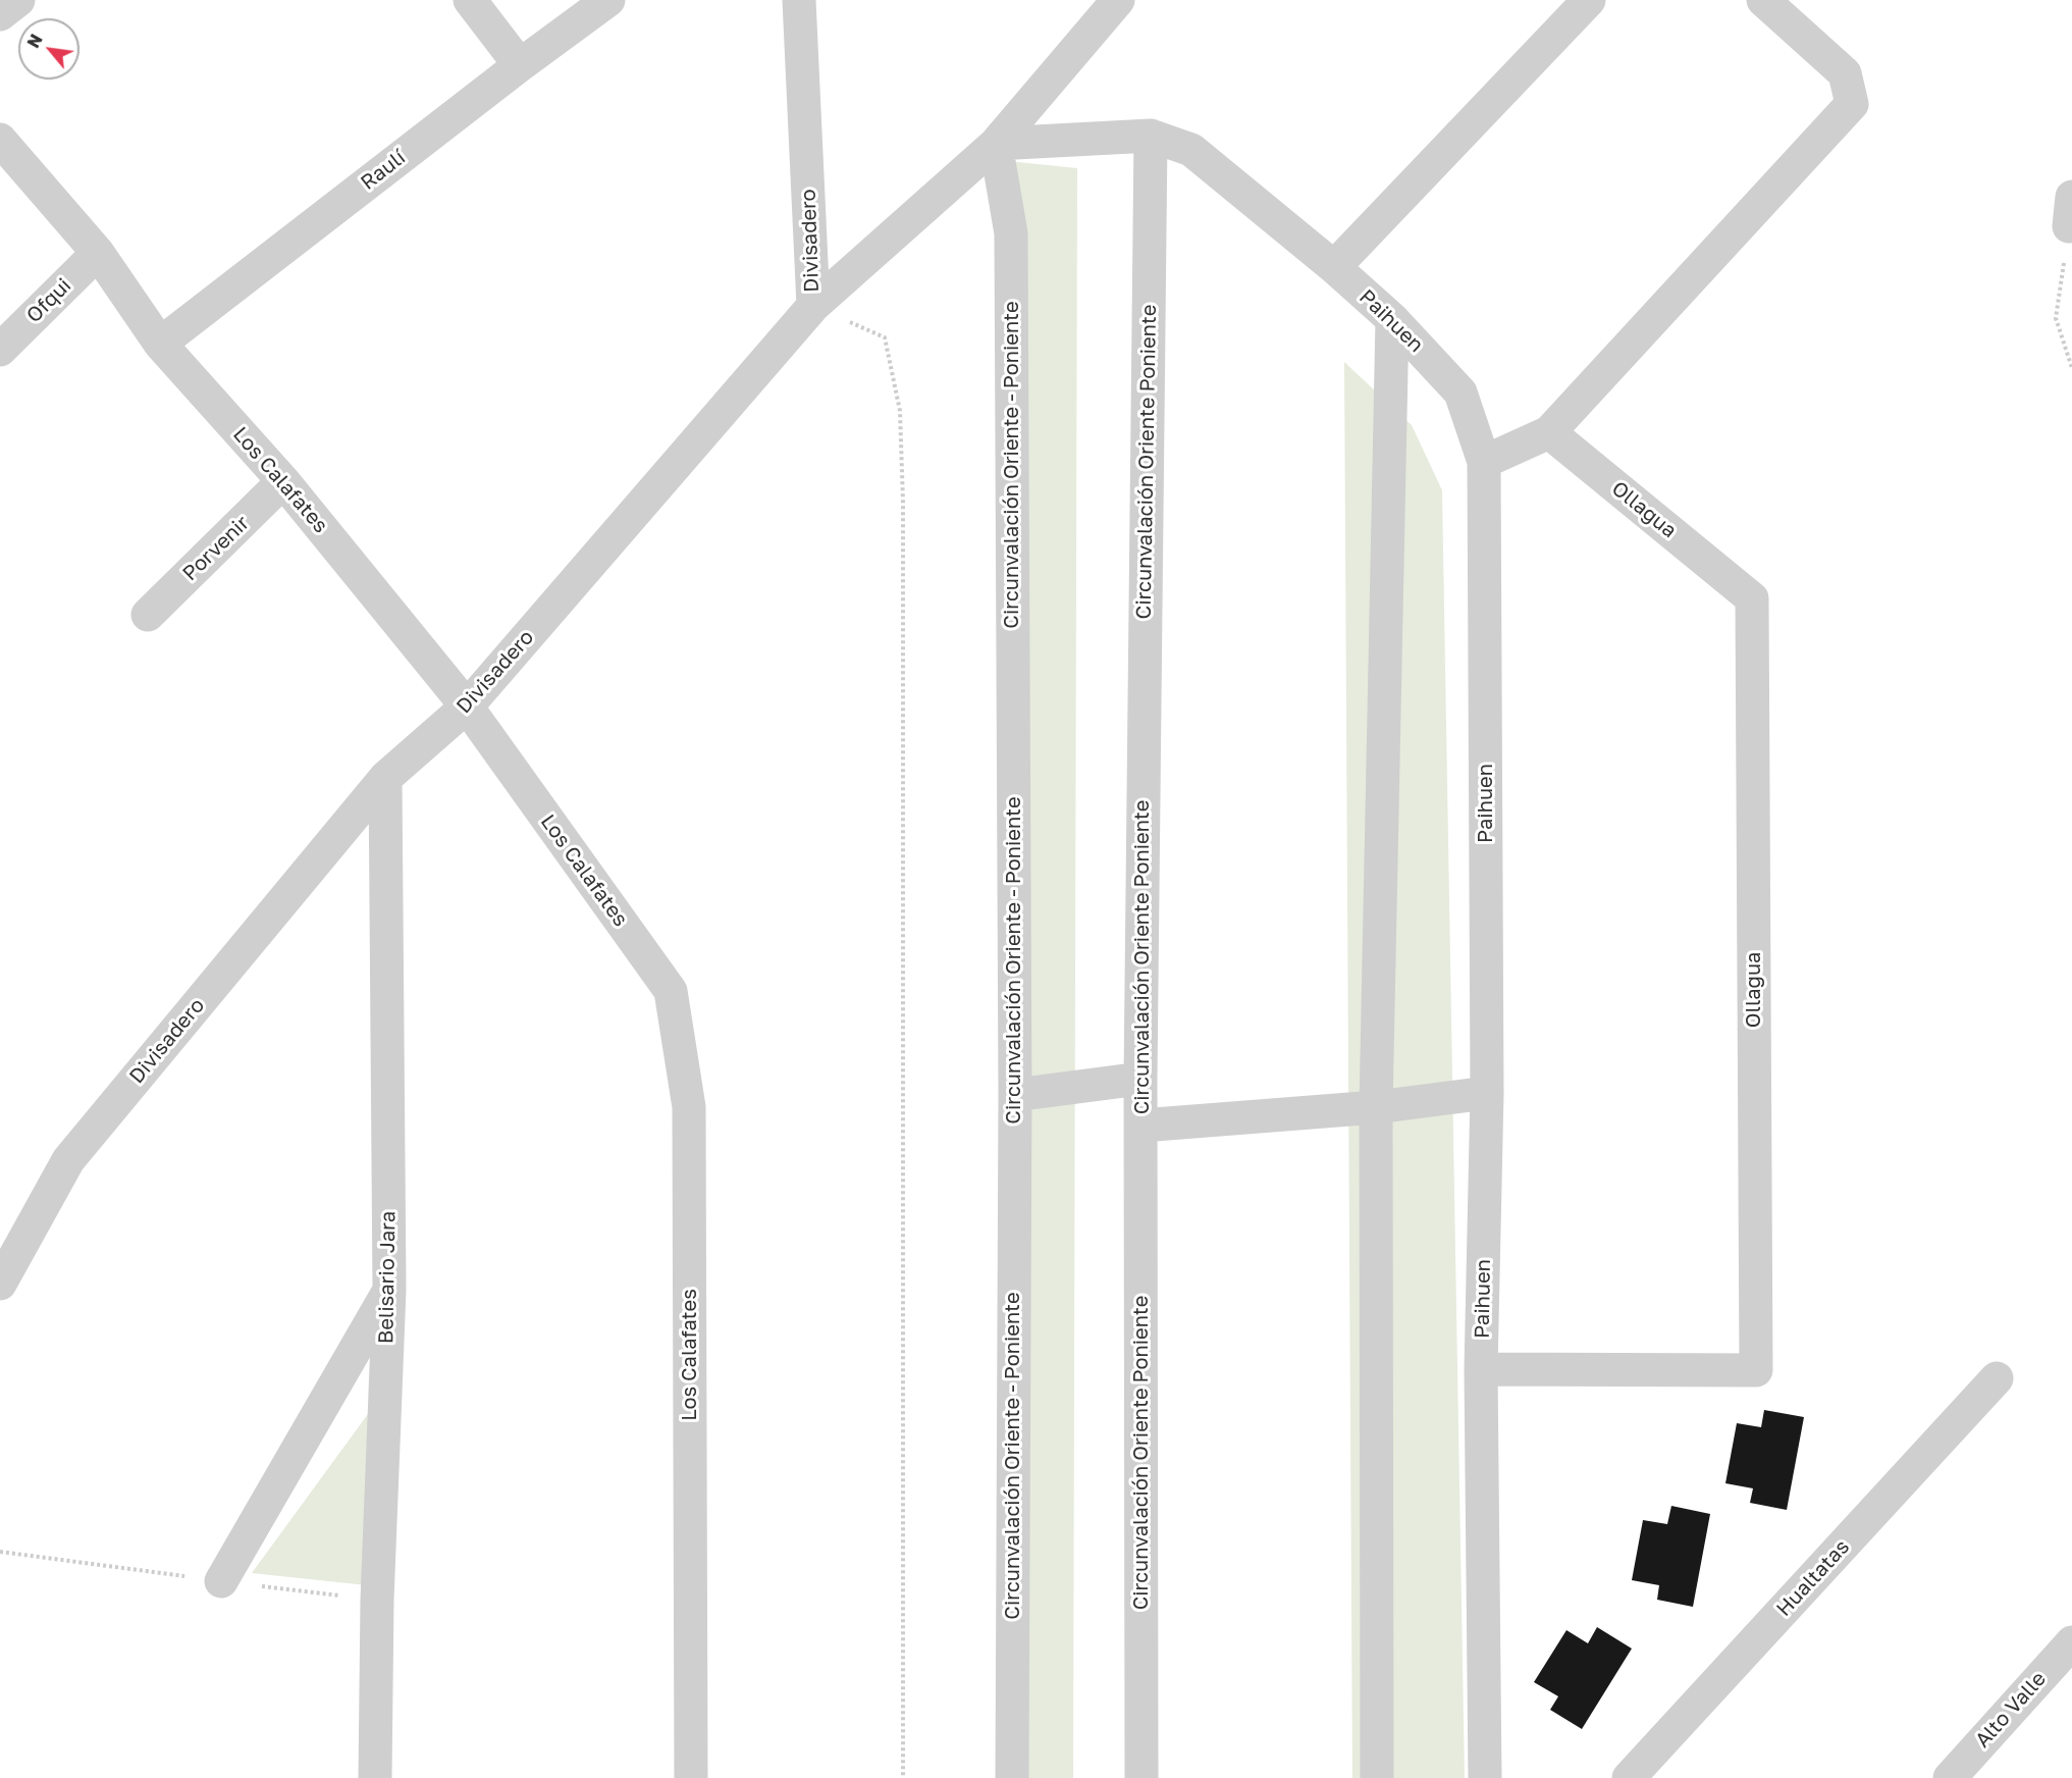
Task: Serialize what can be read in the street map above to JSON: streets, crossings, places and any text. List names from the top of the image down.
{
  "streets": {
    "street": [
      "Raulí",
      "Divisadero",
      "Ofqui",
      "Paihuen",
      "Circunvalación Oriente Poniente",
      "Circunvalación Oriente - Poniente",
      "Los Calafates",
      "Ollagua",
      "Porvenir",
      "Belisario Jara",
      "Hualtatas",
      "Alto Valle"
    ]
  },
  "crossings": [
    ["Raulí", "Los Calafates"],
    ["Divisadero", "Los Calafates"],
    ["Divisadero", "Belisario Jara"],
    ["Ofqui", "Los Calafates"],
    ["Paihuen", "Circunvalación Oriente Poniente"],
    ["Paihuen", "Circunvalación Oriente - Poniente"],
    ["Paihuen", "Ollagua"],
    ["Los Calafates", "Porvenir"]
  ],
  "north": "top left"
}
